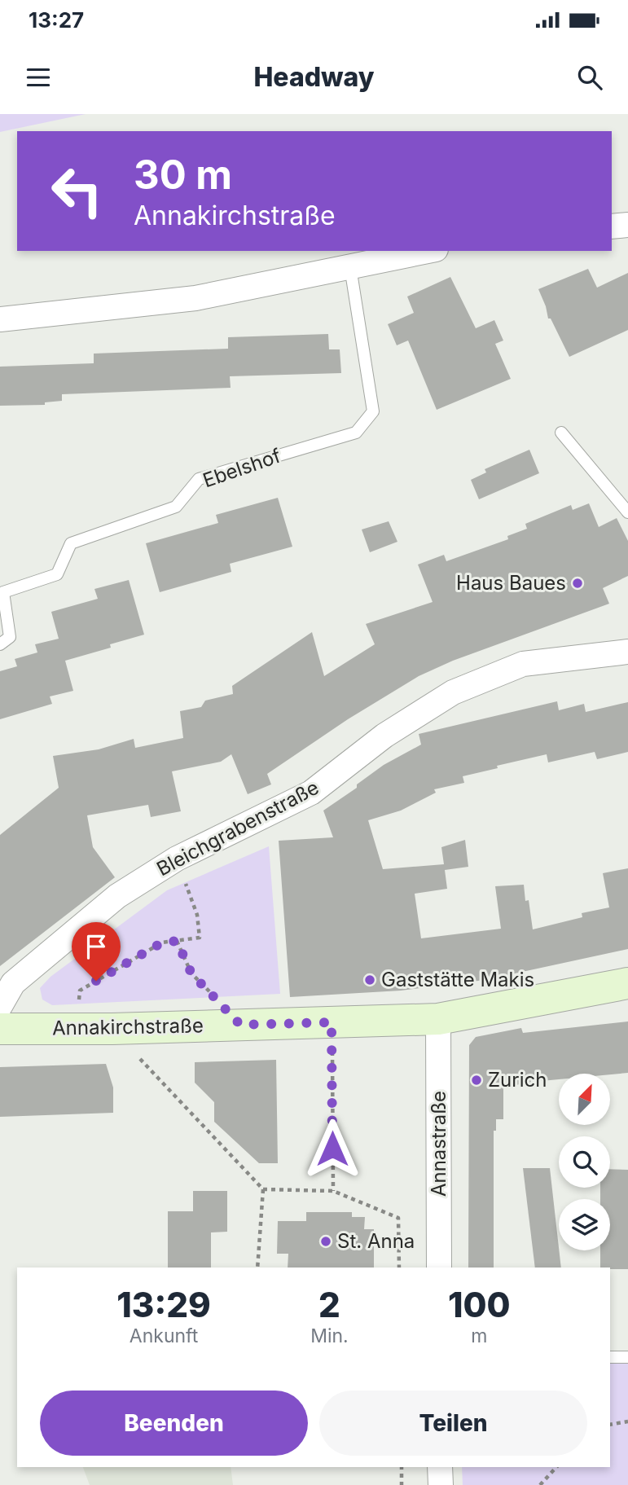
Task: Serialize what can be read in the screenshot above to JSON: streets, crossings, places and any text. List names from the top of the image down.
{
  "streets": {
    "street": ["Bleichgrabenstraße", "Annakirchstraße", "Annastraße"],
    "lane": ["Ebelshof"]
  },
  "crossings": [
    ["Annakirchstraße", "Annastraße"]
  ],
  "places": [
    "Haus Baues",
    "Gaststätte Makis",
    "Zurich",
    "St. Anna"
  ],
  "north": "top right",
  "page": {
    "status": "13:27",
    "header": "Headway",
    "turn": ["30 m", "Annakirchstraße"],
    "eta": [
      "13:29",
      "Ankunft",
      "2",
      "Min.",
      "100",
      "m"
    ],
    "buttons": ["Beenden", "Teilen"]
  }
}
